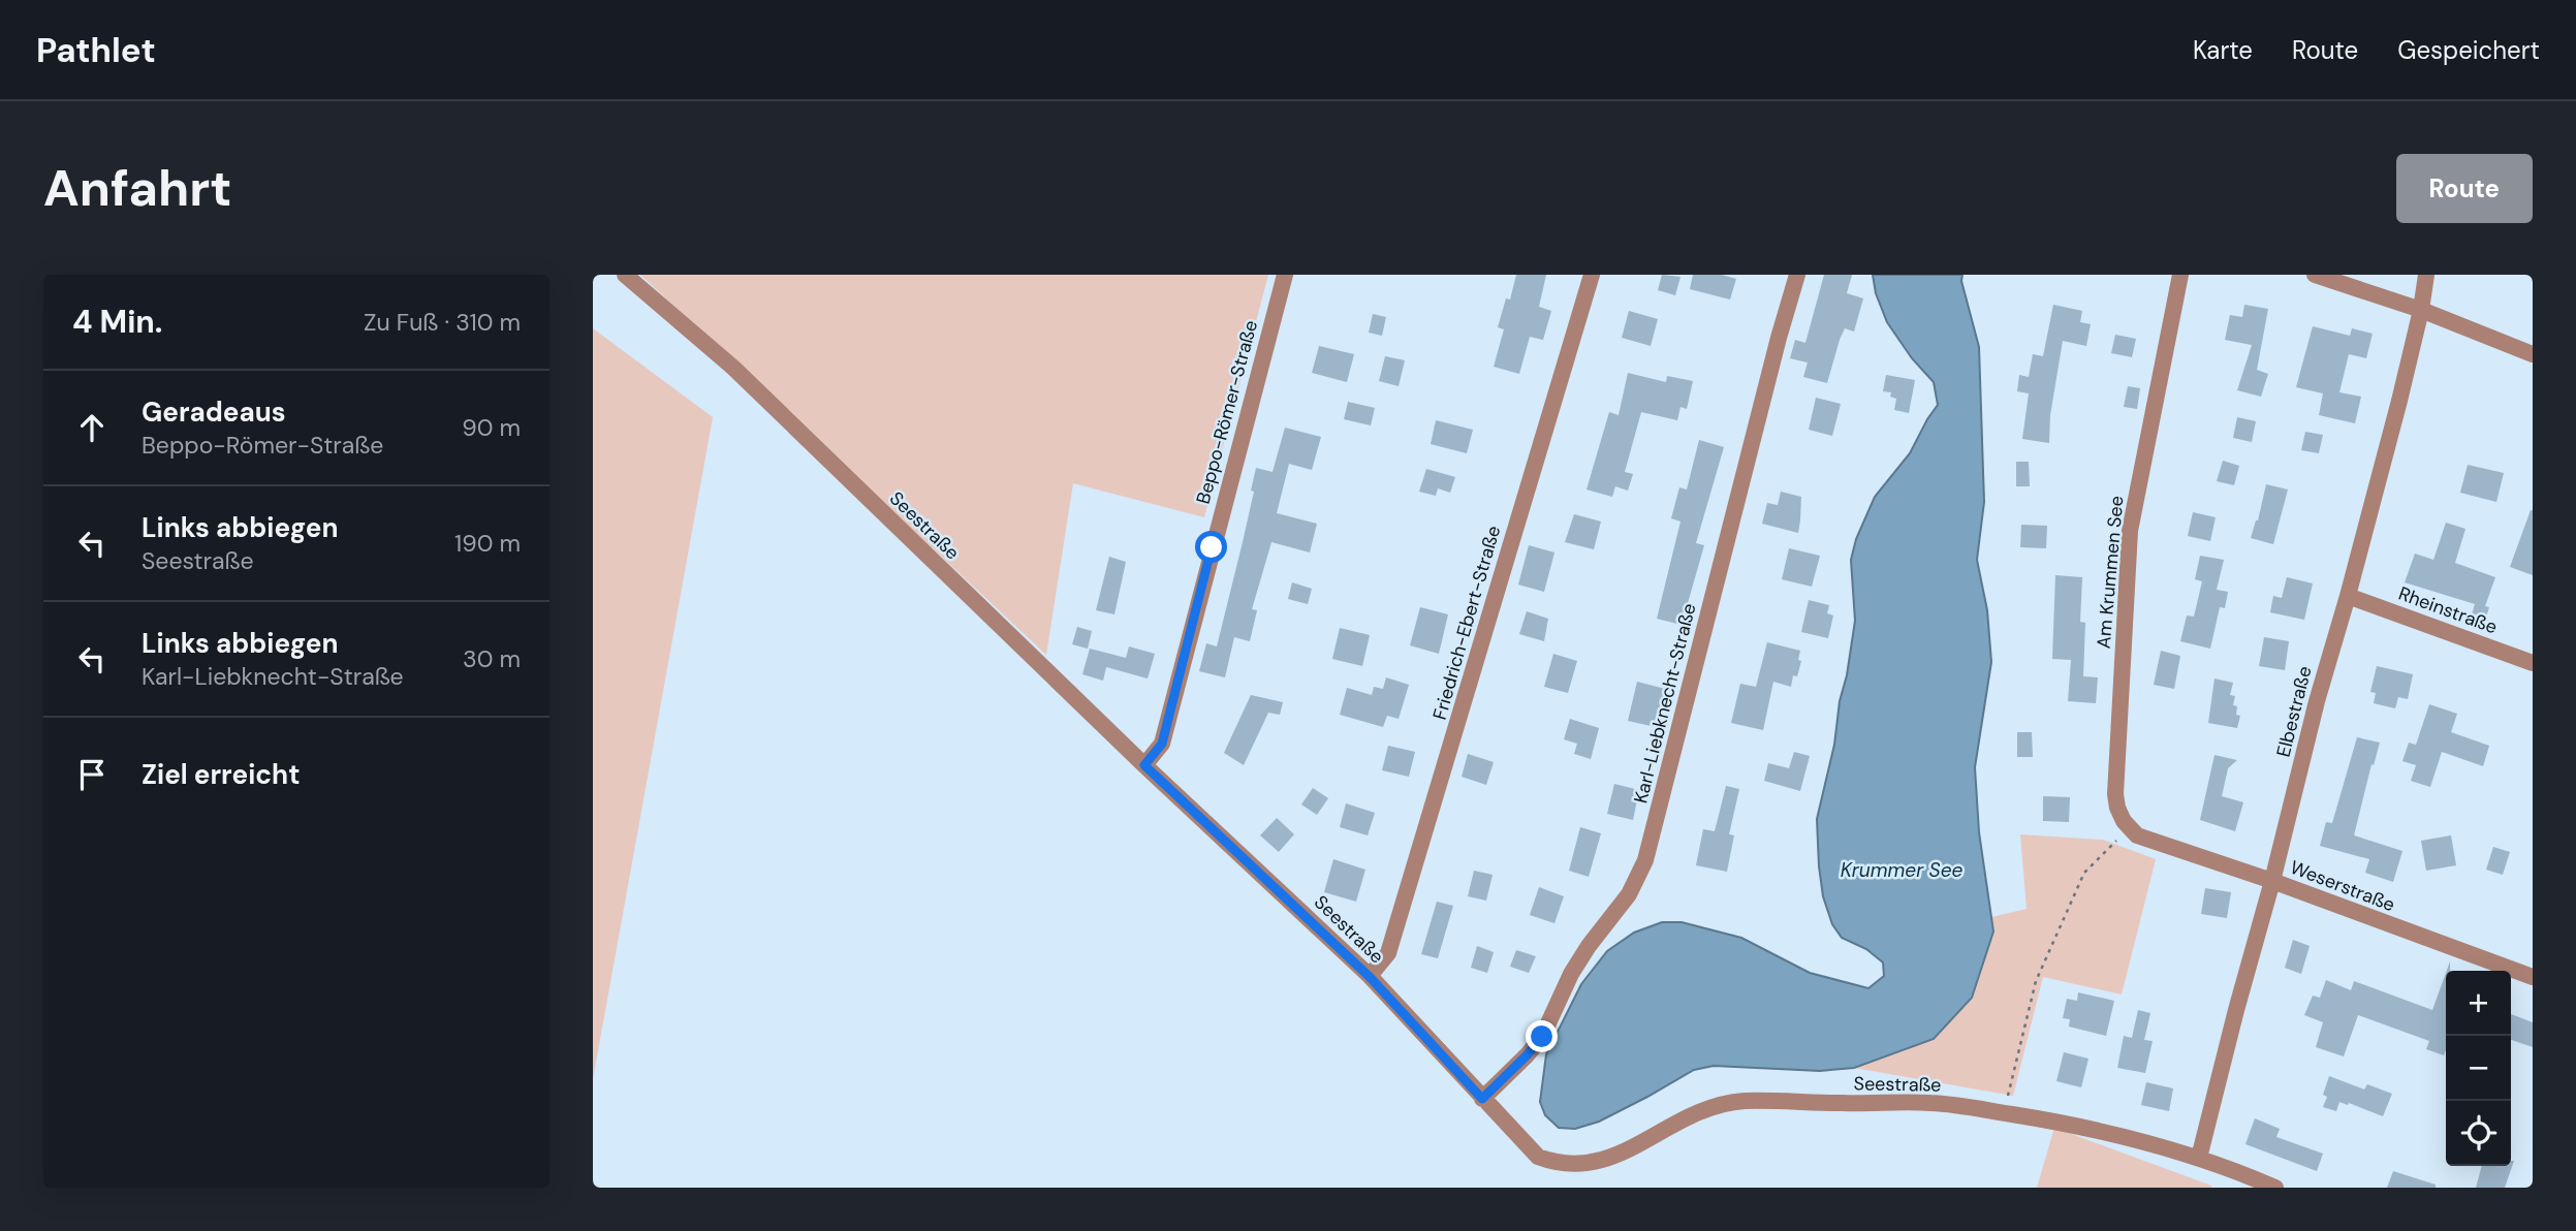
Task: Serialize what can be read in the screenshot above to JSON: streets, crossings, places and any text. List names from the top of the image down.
{
  "streets": {
    "street": [
      "Beppo-Römer-Straße",
      "Seestraße",
      "Am Krummen See",
      "Rheinstraße",
      "Friedrich-Ebert-Straße",
      "Karl-Liebknecht-Straße",
      "Elbestraße",
      "Weserstraße"
    ]
  },
  "crossings": [
    ["Beppo-Römer-Straße", "Seestraße"],
    ["Seestraße", "Friedrich-Ebert-Straße"],
    ["Seestraße", "Karl-Liebknecht-Straße"],
    ["Seestraße", "Elbestraße"],
    ["Am Krummen See", "Weserstraße"],
    ["Rheinstraße", "Elbestraße"],
    ["Elbestraße", "Weserstraße"]
  ],
  "water": ["Krummer See"],
  "page": {
    "header": "Pathlet",
    "nav": ["Karte", "Route", "Gespeichert"],
    "buttons": "Route",
    "title": "Anfahrt",
    "heading": ["4 Min.", "Zu Fuß · 310 m"],
    "list": [
      ["Geradeaus", "Beppo-Römer-Straße", "90 m"],
      ["Links abbiegen", "Seestraße", "190 m"],
      ["Links abbiegen", "Karl-Liebknecht-Straße", "30 m"],
      "Ziel erreicht"
    ],
    "map_buttons": ["+", "−"]
  }
}
